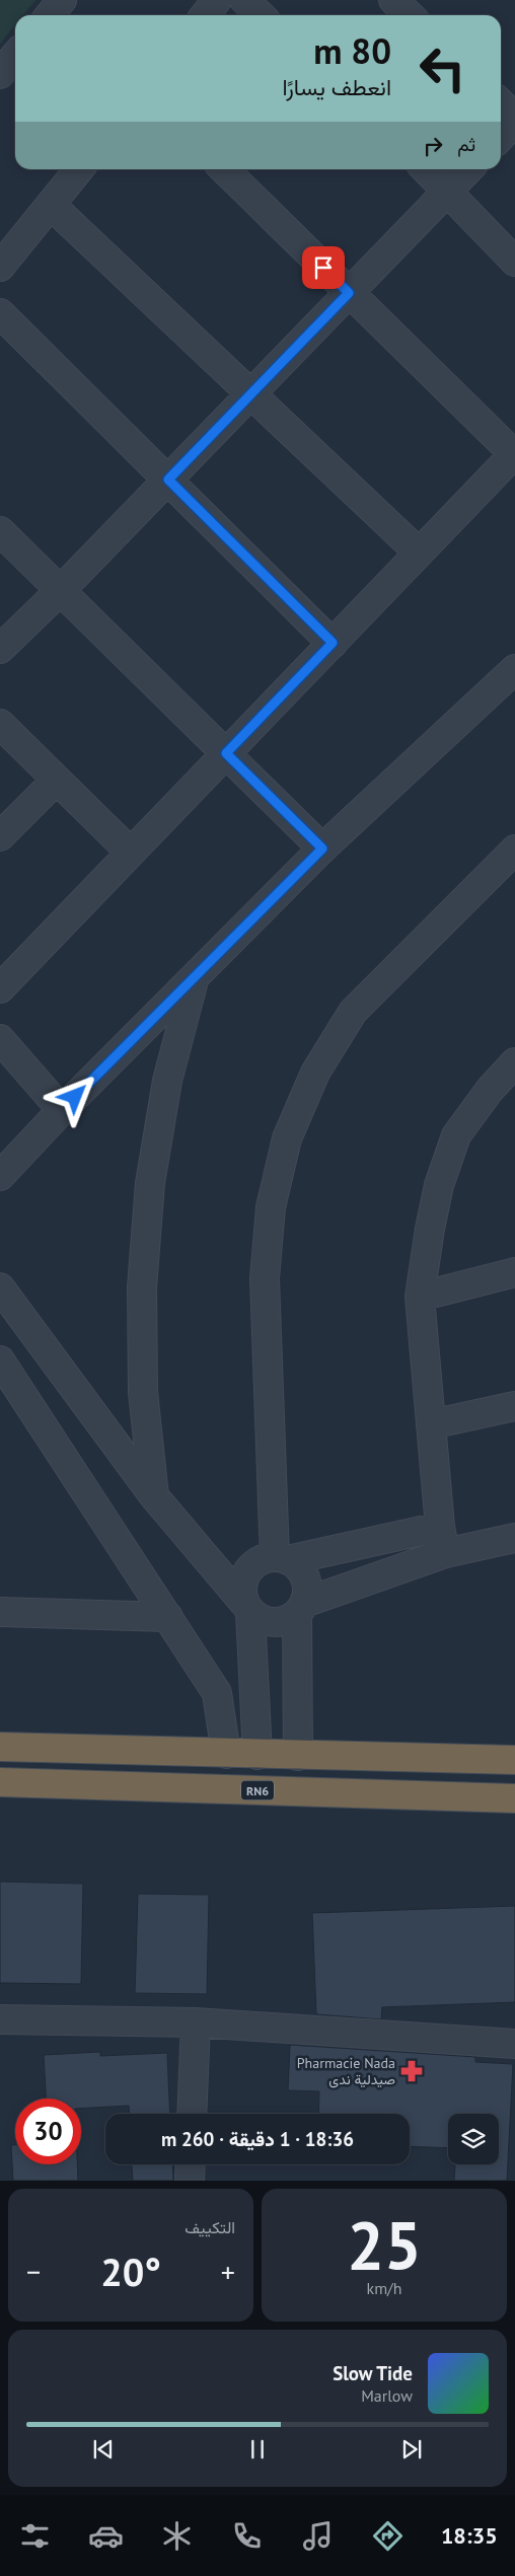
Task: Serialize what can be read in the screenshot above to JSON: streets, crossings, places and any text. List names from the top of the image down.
{
  "streets": {
    "highway": ["RN6"]
  },
  "places": {
    "pharmacy": ["Pharmacie Nada صيدلية ندى"]
  },
  "page": {
    "turn": ["80 m", "انعطف يسارًا"],
    "then": "ثم",
    "limit": "30",
    "trip": "18:36 · 1 دقيقة · 260 m",
    "tile": [
      ["25", "km/h"],
      "التكييف"
    ],
    "heat": ["−", "20°", "+"],
    "song": ["Slow Tide", "Marlow"],
    "tabs": "18:35"
  }
}
